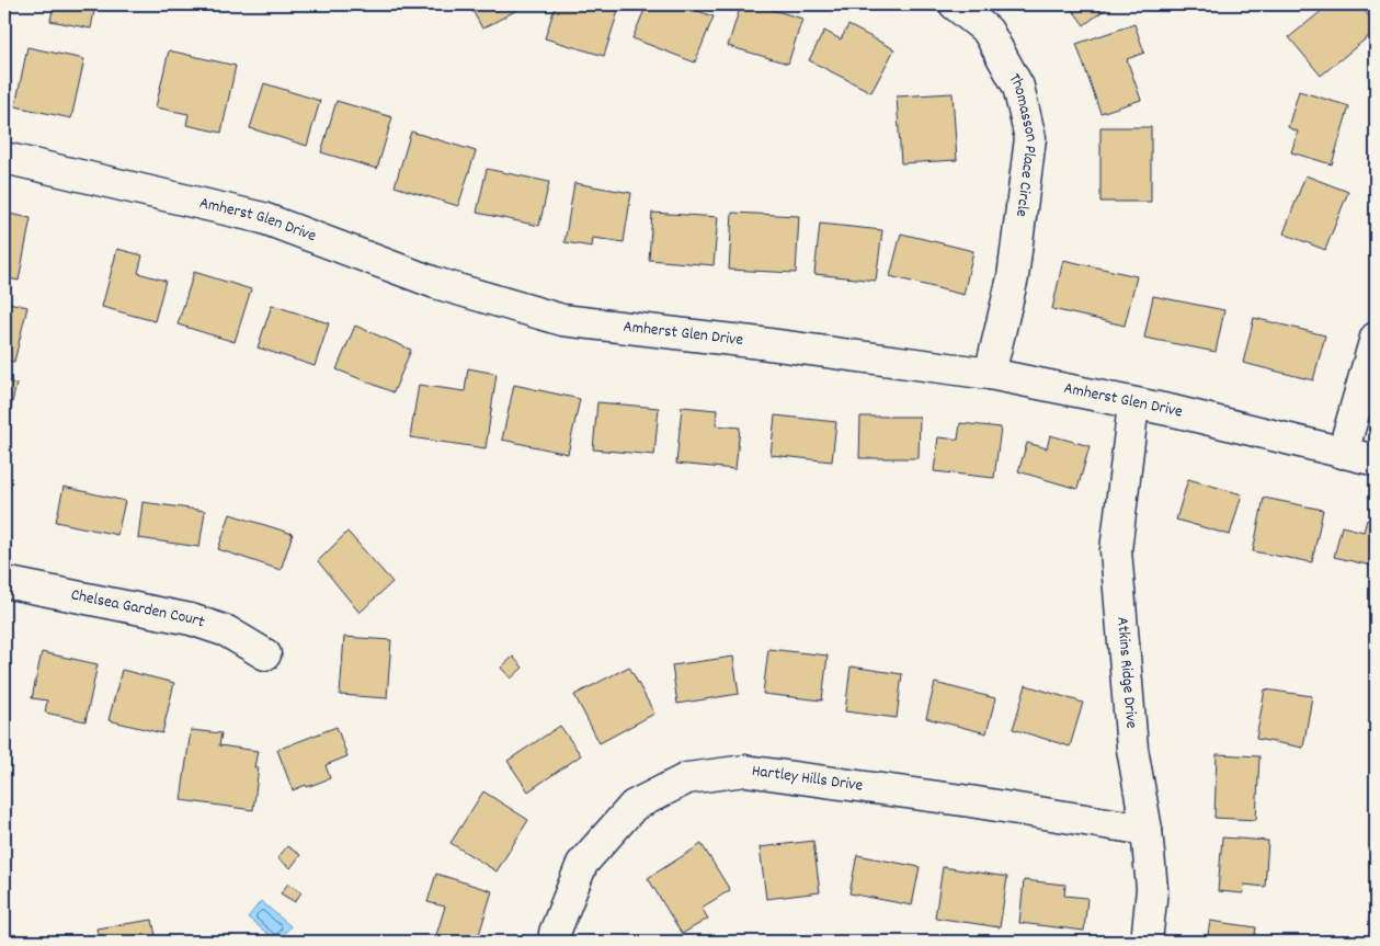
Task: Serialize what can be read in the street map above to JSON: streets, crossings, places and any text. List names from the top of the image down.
{
  "streets": {
    "street": [
      "Thomasson Place Circle",
      "Amherst Glen Drive",
      "Chelsea Garden Court",
      "Atkins Ridge Drive",
      "Hartley Hills Drive"
    ]
  },
  "crossings": [
    ["Thomasson Place Circle", "Amherst Glen Drive"],
    ["Amherst Glen Drive", "Atkins Ridge Drive"],
    ["Atkins Ridge Drive", "Hartley Hills Drive"]
  ]
}
